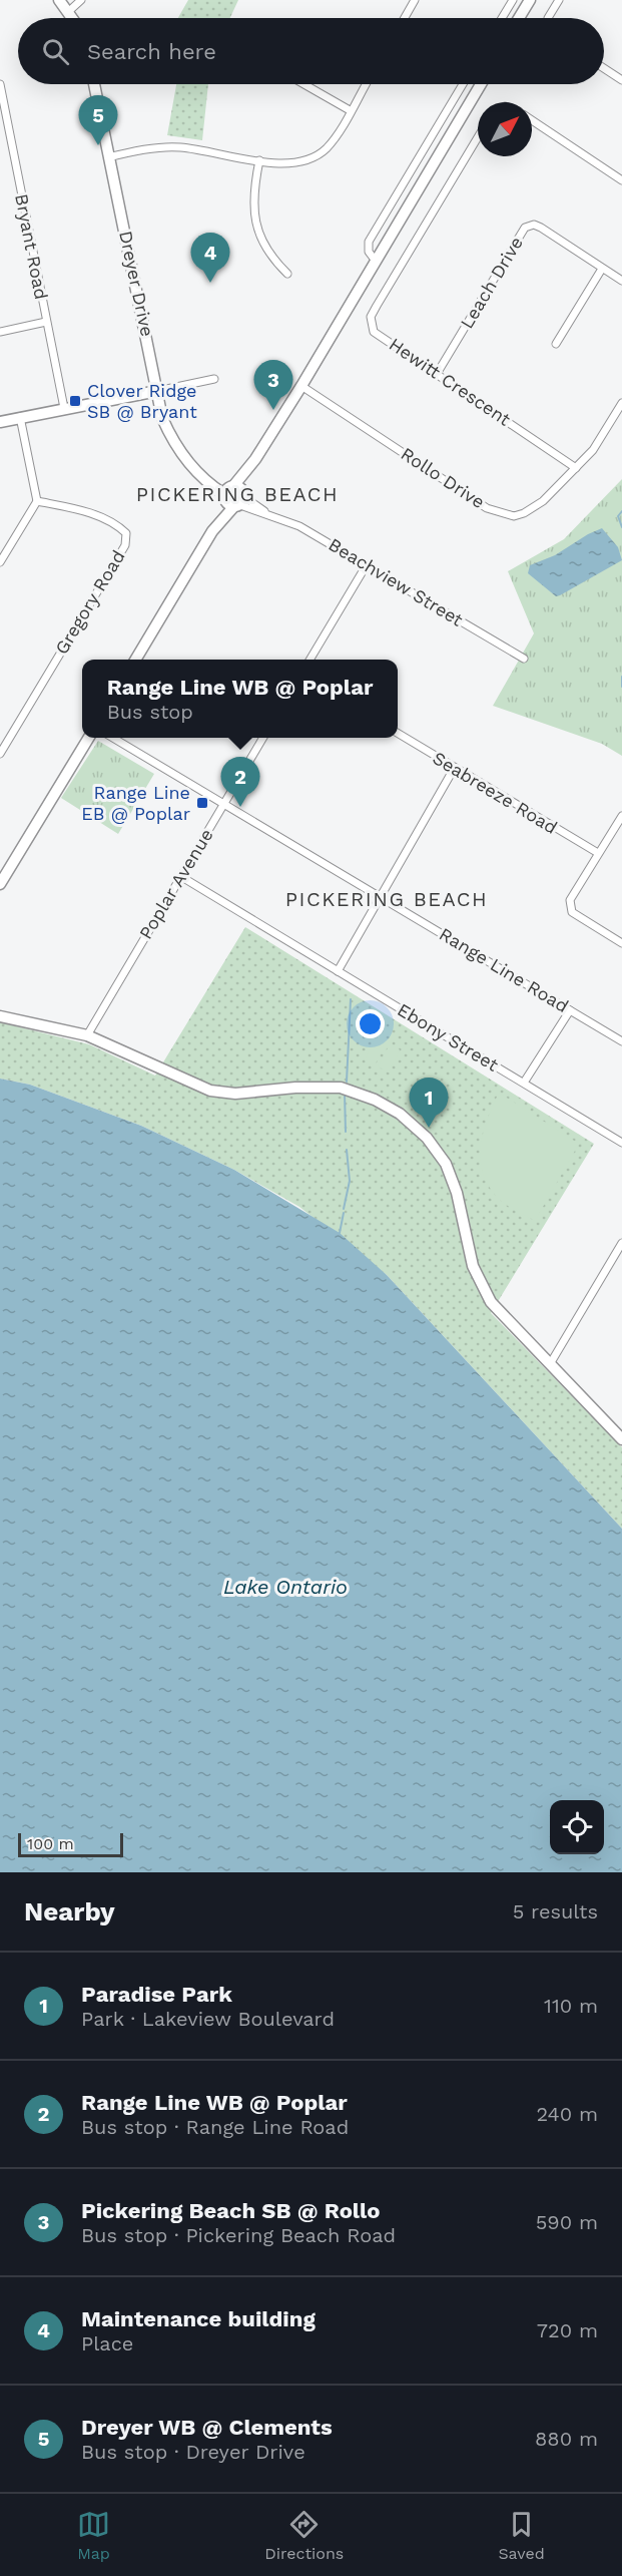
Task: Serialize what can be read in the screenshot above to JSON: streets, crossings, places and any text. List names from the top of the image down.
{
  "streets": {
    "street": [
      "Bryant Road",
      "Leach Drive",
      "Dreyer Drive",
      "Hewitt Crescent",
      "Rollo Drive",
      "Beachview Street",
      "Gregory Road",
      "Seabreeze Road",
      "Poplar Avenue",
      "Range Line Road",
      "Ebony Street"
    ]
  },
  "crossings": [
    ["Leach Drive", "Hewitt Crescent"],
    ["Dreyer Drive", "Beachview Street"],
    ["Hewitt Crescent", "Rollo Drive"],
    ["Poplar Avenue", "Range Line Road"],
    ["Poplar Avenue", "Ebony Street"]
  ],
  "districts": ["PICKERING BEACH", "PICKERING BEACH"],
  "water": ["Lake Ontario"],
  "places": {
    "transit": ["Clover Ridge SB @ Bryant", "Range Line EB @ Poplar"]
  },
  "scale_bar": "100 m",
  "north": "top right",
  "page": {
    "search": "Search here",
    "pins": [
      "5",
      "4",
      "3",
      "2",
      "1"
    ],
    "popup": ["Range Line WB @ Poplar", "Bus stop"],
    "scale": "100 m",
    "heading": ["Nearby", "5 results"],
    "list": [
      {
        "mark": "1",
        "name": "Paradise Park",
        "note": "Park · Lakeview Boulevard",
        "value": "110 m"
      },
      {
        "mark": "2",
        "name": "Range Line WB @ Poplar",
        "note": "Bus stop · Range Line Road",
        "value": "240 m"
      },
      {
        "mark": "3",
        "name": "Pickering Beach SB @ Rollo",
        "note": "Bus stop · Pickering Beach Road",
        "value": "590 m"
      },
      {
        "mark": "4",
        "name": "Maintenance building",
        "note": "Place",
        "value": "720 m"
      },
      {
        "mark": "5",
        "name": "Dreyer WB @ Clements",
        "note": "Bus stop · Dreyer Drive",
        "value": "880 m"
      }
    ],
    "nav": ["Map", "Directions", "Saved"]
  }
}
